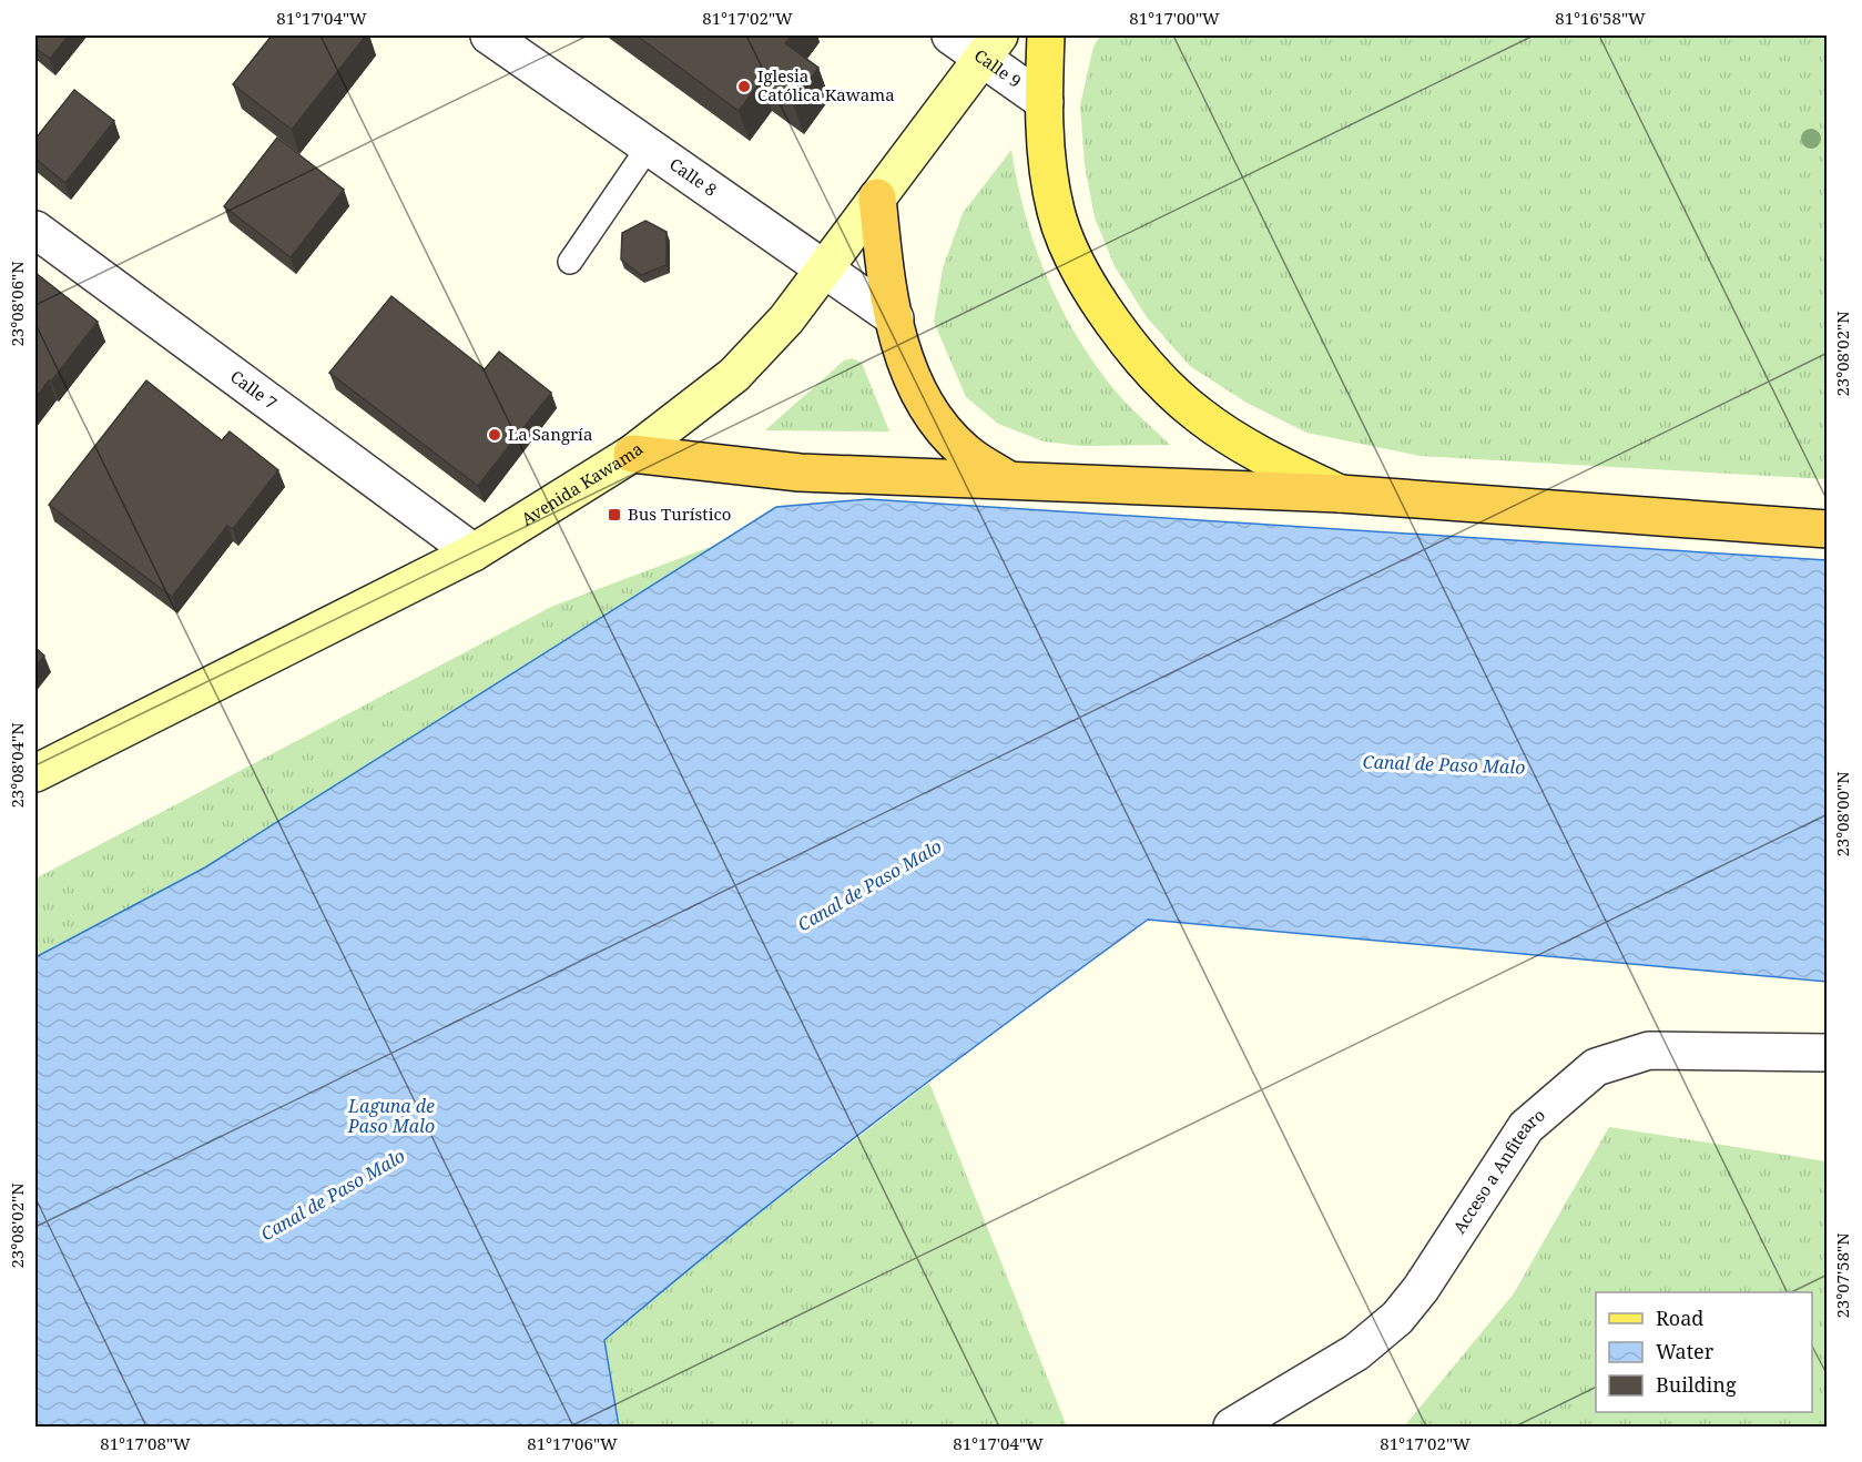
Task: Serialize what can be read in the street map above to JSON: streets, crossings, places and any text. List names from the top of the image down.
{
  "streets": {
    "main road": ["Avenida Kawama"],
    "street": [
      "Calle 9",
      "Calle 8",
      "Calle 7",
      "Acceso a Anfitearo"
    ]
  },
  "crossings": [
    ["Calle 9", "Avenida Kawama"],
    ["Calle 8", "Avenida Kawama"],
    ["Calle 7", "Avenida Kawama"]
  ],
  "water": ["Canal de Paso Malo", "Laguna de Paso Malo"],
  "places": {
    "other": ["Iglesia Católica Kawama", "La Sangría"],
    "transit": ["Bus Turístico"]
  },
  "legend": ["Road", "Water", "Building"],
  "coordinates": [
    "81°17'04\"W",
    "81°17'02\"W",
    "81°17'00\"W",
    "81°16'58\"W",
    "23°08'06\"N",
    "23°08'02\"N",
    "23°08'04\"N",
    "23°08'00\"N",
    "23°07'58\"N",
    "81°17'08\"W",
    "81°17'06\"W"
  ]
}
